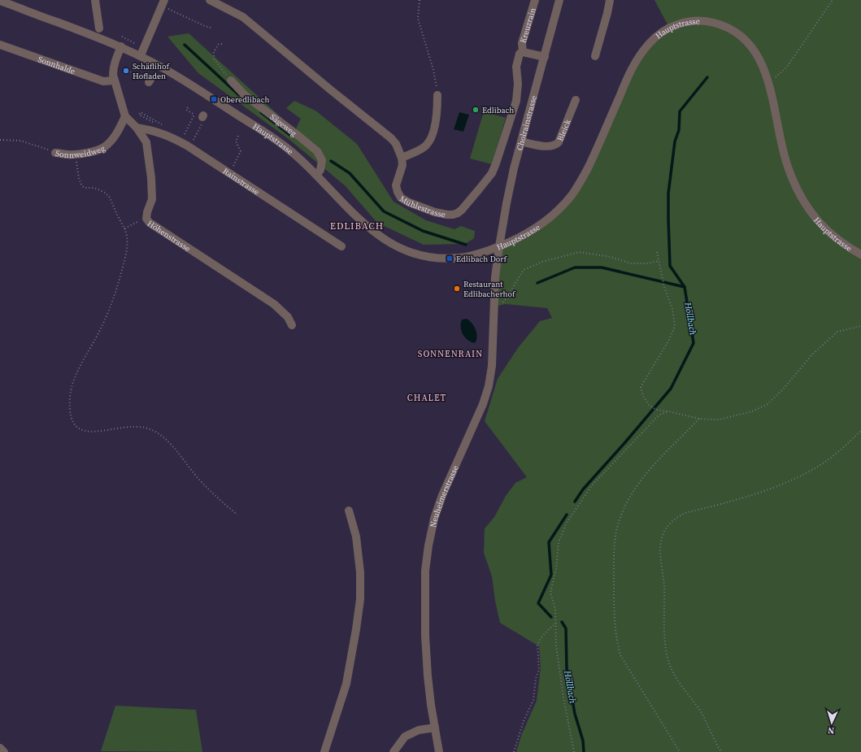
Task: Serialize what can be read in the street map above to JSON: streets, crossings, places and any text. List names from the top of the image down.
{
  "streets": {
    "street": [
      "Kreuzrain",
      "Hauptstrasse",
      "Sonnhalde",
      "Cholrainstrasse",
      "Sägeweg",
      "Bleick",
      "Sonnweidweg",
      "Rainstrasse",
      "Mühlestrasse",
      "Höhenstrasse",
      "Neuheimerstrasse"
    ]
  },
  "crossings": [
    ["Kreuzrain", "Mühlestrasse"],
    ["Hauptstrasse", "Cholrainstrasse"],
    ["Hauptstrasse", "Sägeweg"],
    ["Hauptstrasse", "Höhenstrasse"],
    ["Hauptstrasse", "Neuheimerstrasse"],
    ["Sonnhalde", "Höhenstrasse"],
    ["Cholrainstrasse", "Bleick"],
    ["Cholrainstrasse", "Neuheimerstrasse"],
    ["Sonnweidweg", "Höhenstrasse"],
    ["Rainstrasse", "Höhenstrasse"]
  ],
  "districts": ["EDLIBACH", "SONNENRAIN", "CHALET"],
  "water": ["Höllbach"],
  "places": {
    "other": ["Schäflihof Hofladen", "Edlibach", "Restaurant Edlibacherhof"],
    "transit": ["Oberedlibach", "Edlibach Dorf"]
  },
  "north": "bottom"
}
